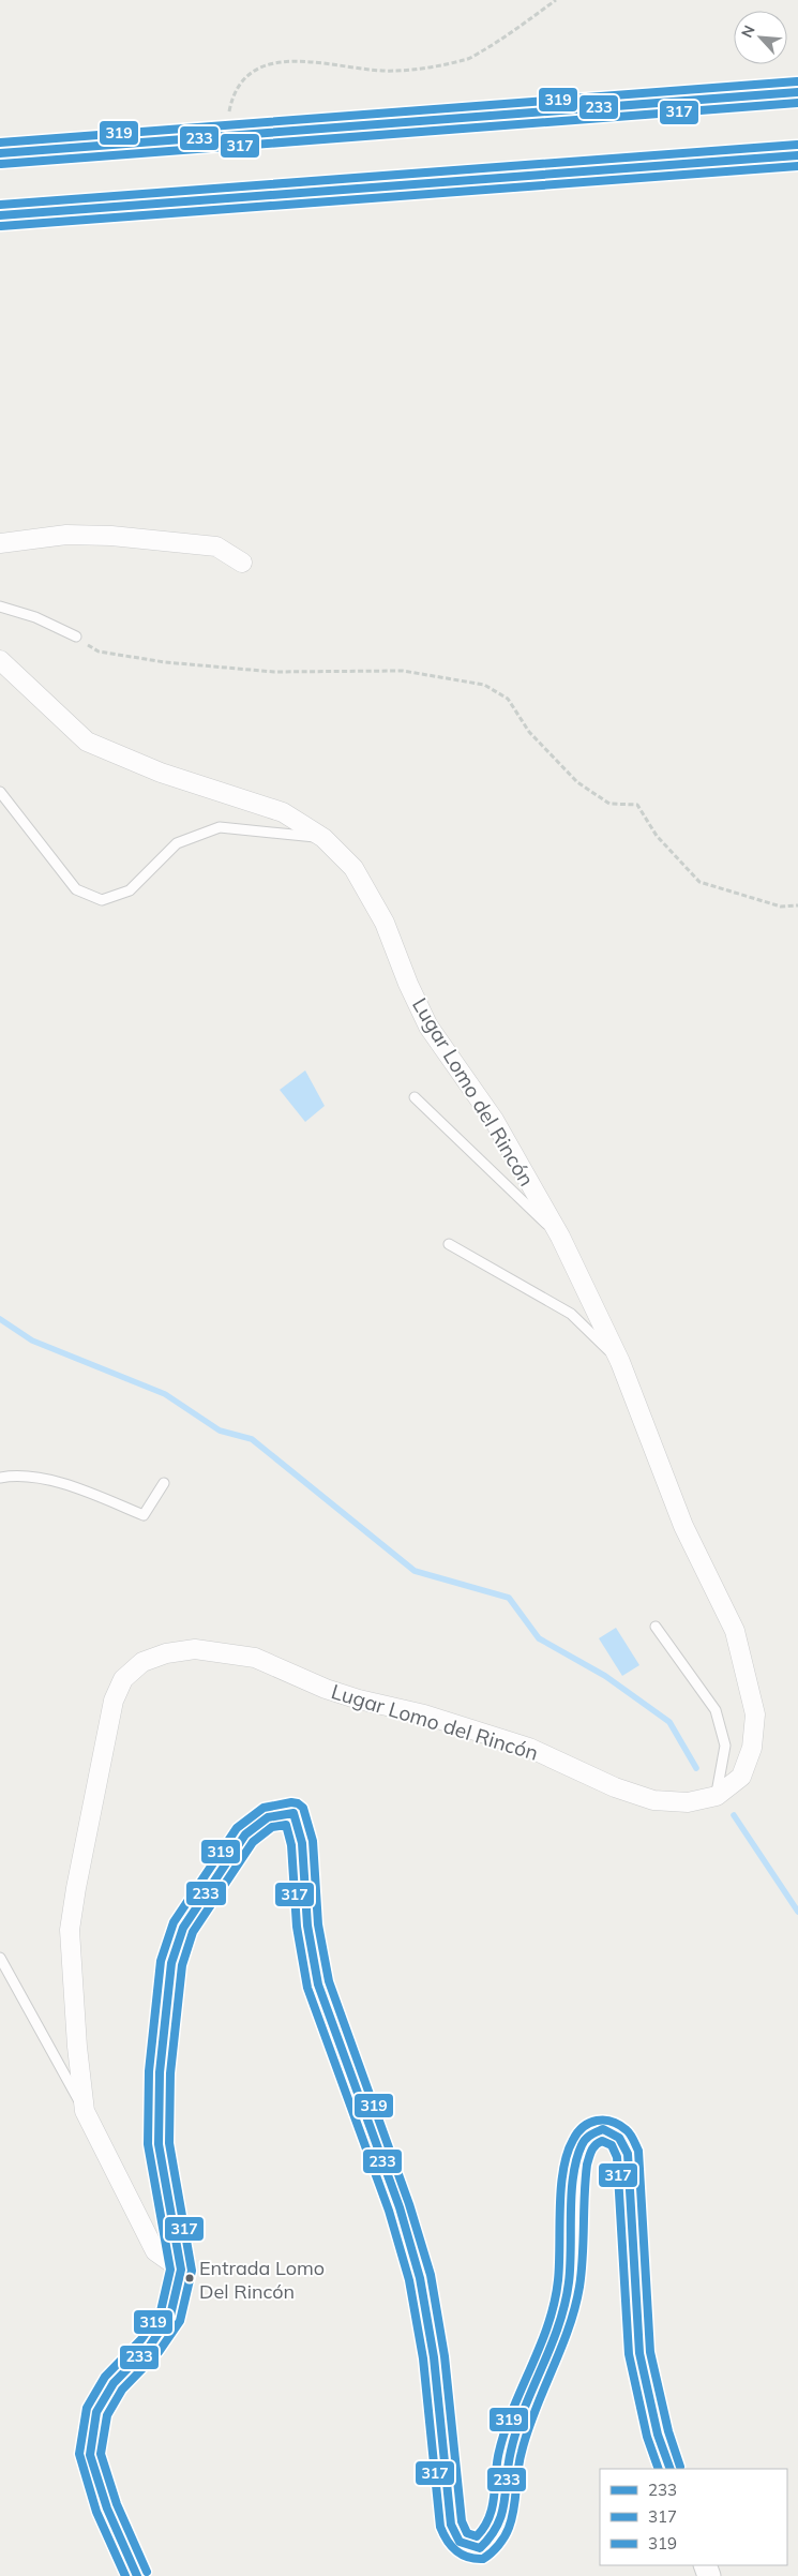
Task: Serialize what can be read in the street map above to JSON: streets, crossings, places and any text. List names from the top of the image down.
{
  "streets": {
    "street": ["Lugar Lomo del Rincón"]
  },
  "places": ["Entrada Lomo Del Rincón"],
  "lines": ["transit line 319", "transit line 233", "transit line 317"],
  "legend": ["233", "317", "319"],
  "north": "top left"
}
